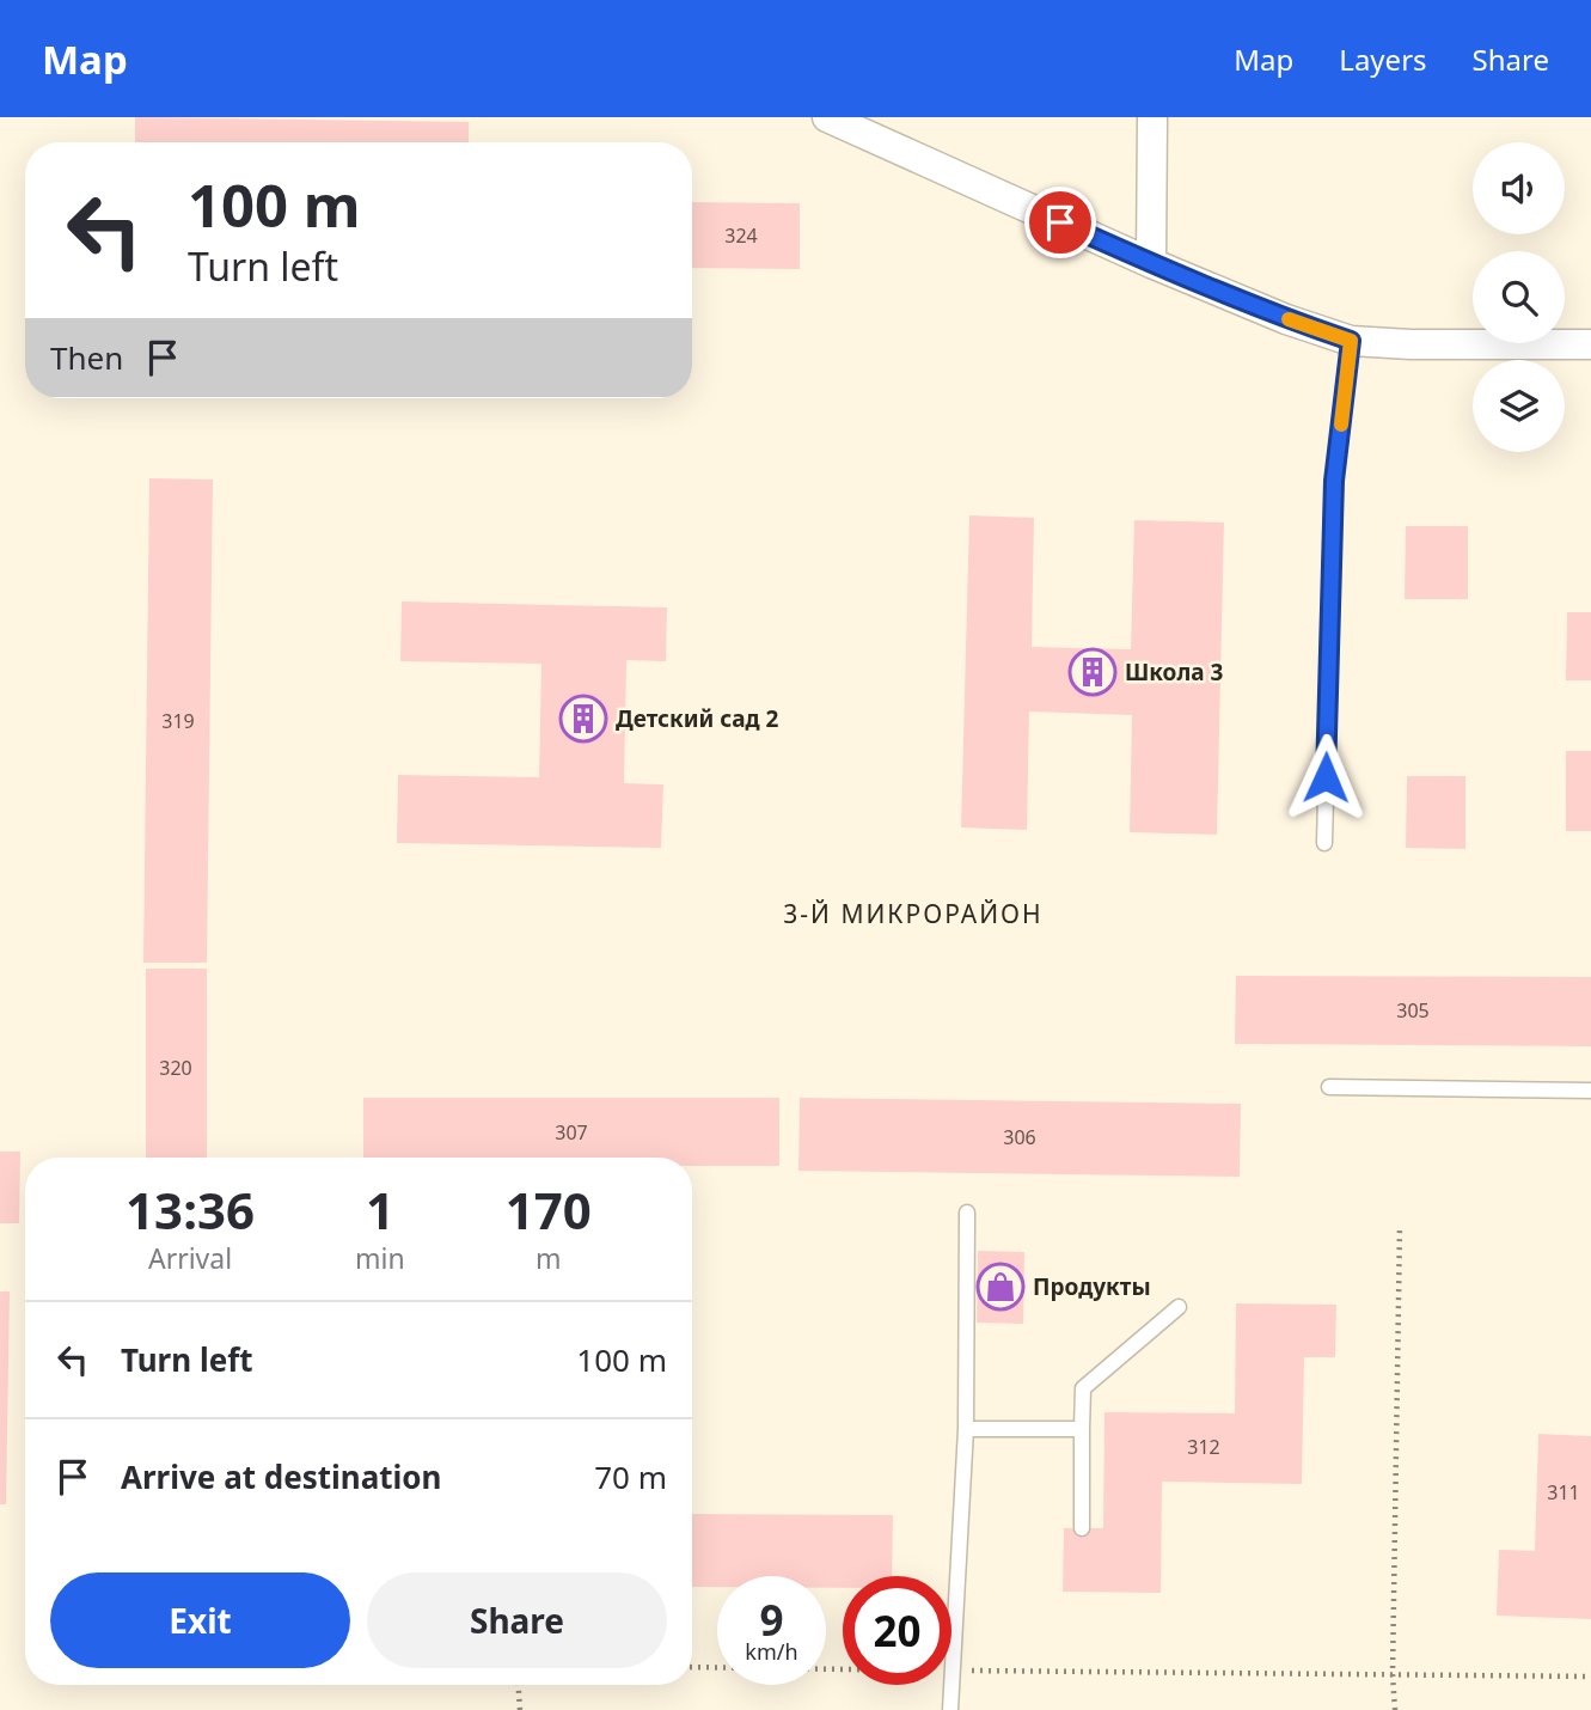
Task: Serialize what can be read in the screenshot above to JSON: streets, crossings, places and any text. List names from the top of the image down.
{
  "districts": ["3-Й МИКРОРАЙОН"],
  "places": {
    "building": ["Школа 3", "Детский сад 2"],
    "shop": ["Продукты"]
  },
  "house_numbers": [
    "324",
    "319",
    "305",
    "320",
    "307",
    "306",
    "312",
    "311"
  ],
  "page": {
    "header": "Map",
    "nav": ["Map", "Layers", "Share"],
    "turn": ["100 m", "Turn left"],
    "then": "Then",
    "eta": [
      "13:36",
      "Arrival",
      "1",
      "min",
      "170",
      "m"
    ],
    "list": [
      {
        "name": "Turn left",
        "value": "100 m"
      },
      {
        "name": "Arrive at destination",
        "value": "70 m"
      }
    ],
    "buttons": ["Exit", "Share"],
    "speed": "9 km/h",
    "limit": "20"
  }
}
